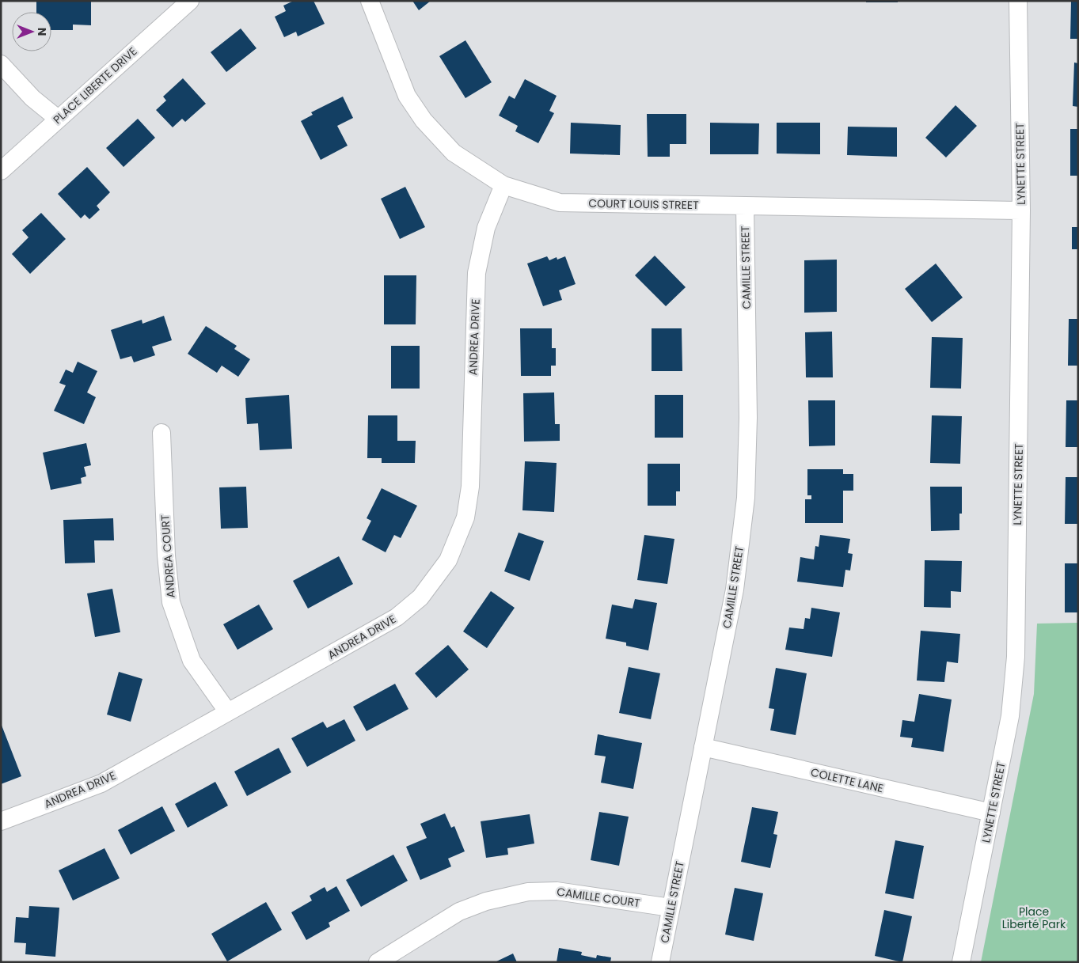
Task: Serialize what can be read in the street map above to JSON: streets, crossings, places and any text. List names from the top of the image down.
{
  "streets": {
    "street": [
      "PLACE LIBERTE DRIVE",
      "LYNETTE STREET",
      "COURT LOUIS STREET",
      "CAMILLE STREET",
      "ANDREA DRIVE",
      "ANDREA COURT",
      "COLETTE LANE",
      "CAMILLE COURT"
    ]
  },
  "crossings": [
    ["LYNETTE STREET", "COURT LOUIS STREET"],
    ["LYNETTE STREET", "COLETTE LANE"],
    ["COURT LOUIS STREET", "CAMILLE STREET"],
    ["COURT LOUIS STREET", "ANDREA DRIVE"],
    ["CAMILLE STREET", "COLETTE LANE"],
    ["CAMILLE STREET", "CAMILLE COURT"],
    ["ANDREA DRIVE", "ANDREA COURT"]
  ],
  "parks": ["Place Liberté Park"],
  "north": "right"
}
